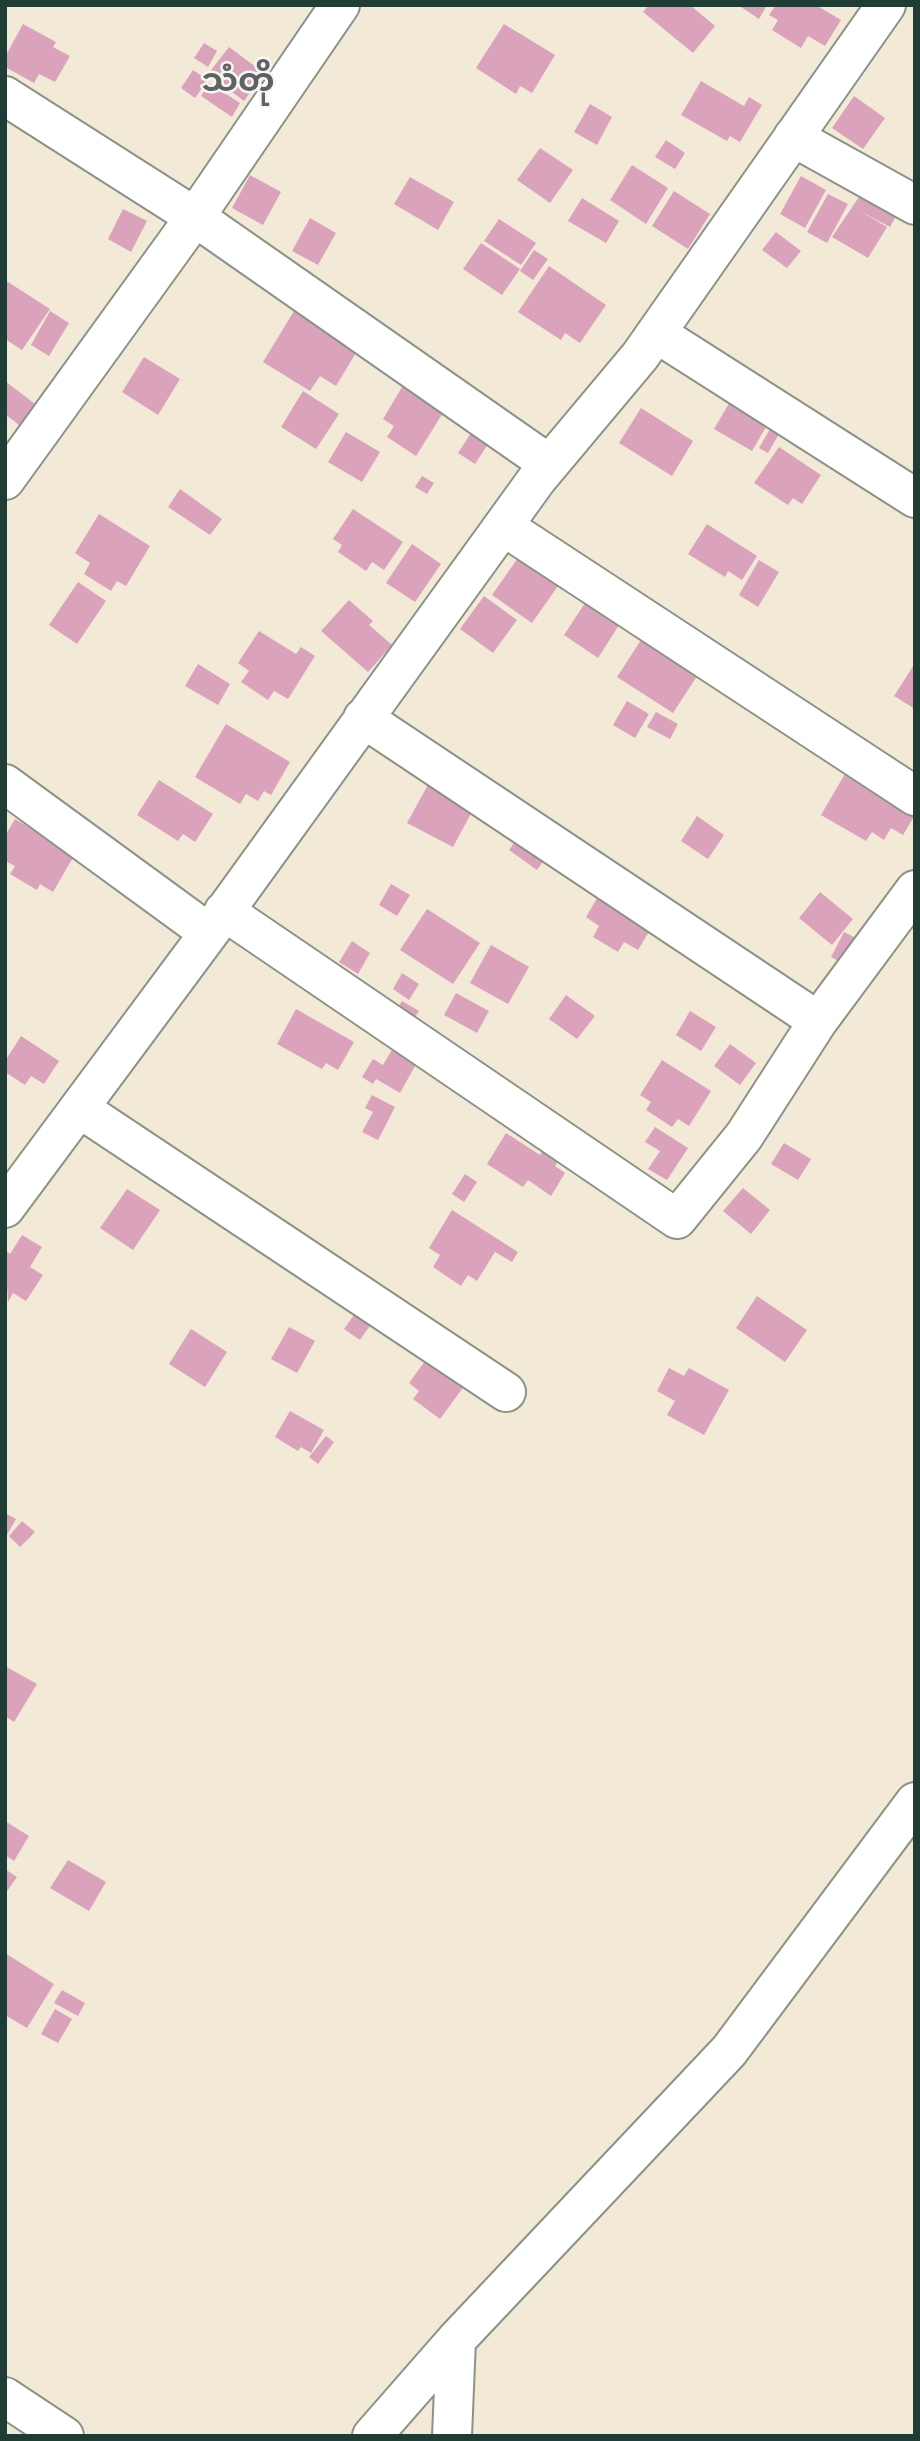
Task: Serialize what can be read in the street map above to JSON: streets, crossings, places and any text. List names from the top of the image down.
{
  "districts": ["သံတို"]
}
